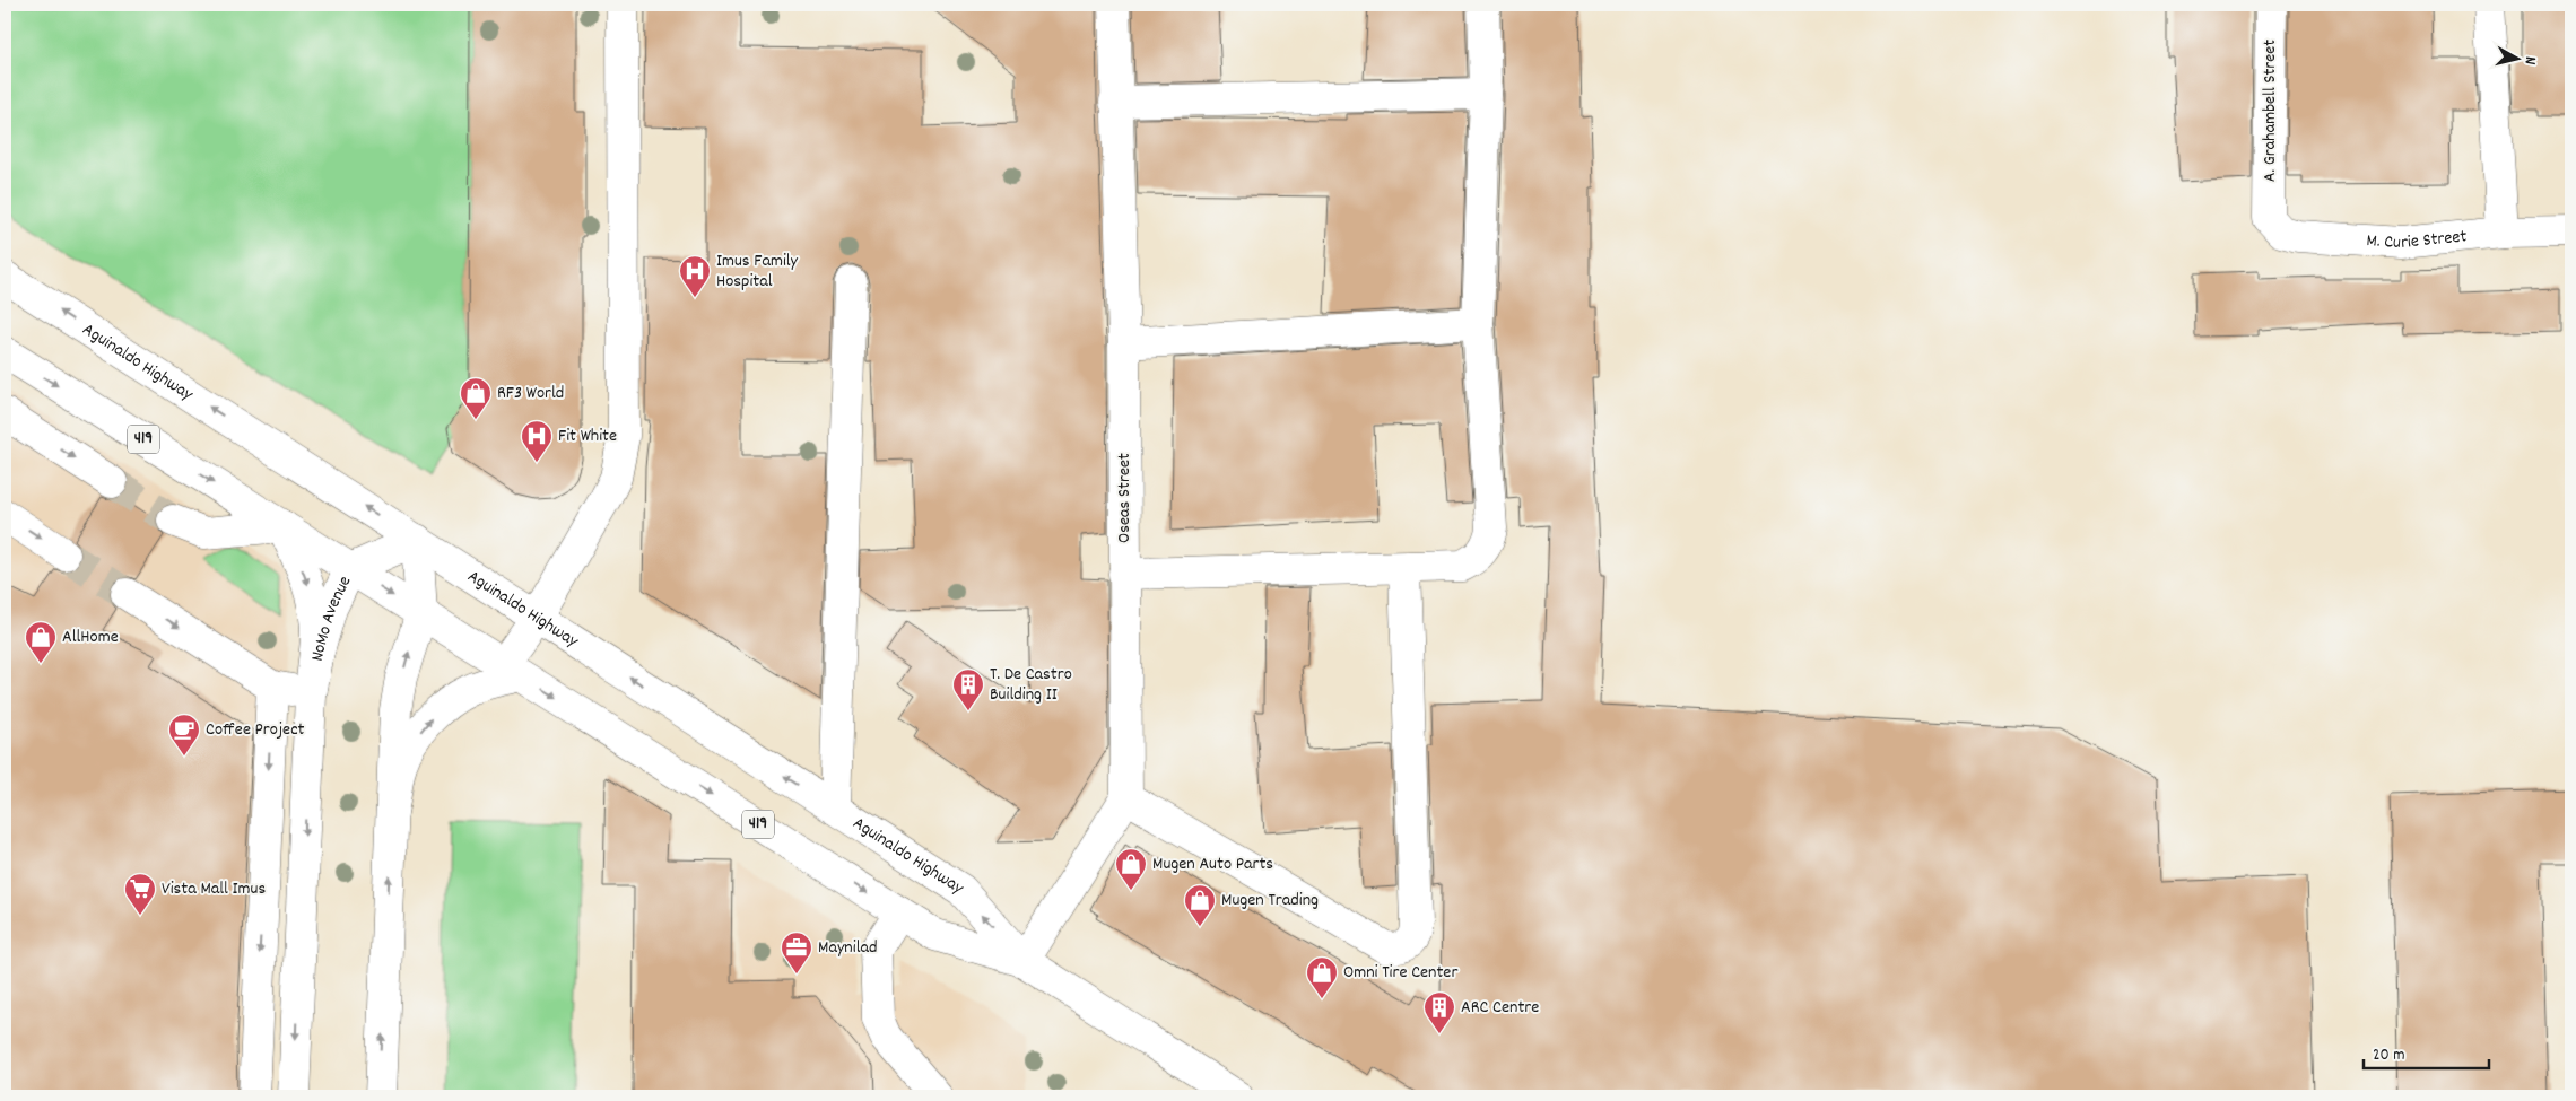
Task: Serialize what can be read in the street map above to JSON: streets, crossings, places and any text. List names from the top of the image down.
{
  "streets": {
    "main road": [
      "A. Grahambell Street",
      "M. Curie Street",
      "Aguinaldo Highway",
      "419",
      "Oseas Street",
      "NoMo Avenue"
    ]
  },
  "crossings": [
    ["A. Grahambell Street", "M. Curie Street"],
    ["Aguinaldo Highway", "NoMo Avenue"]
  ],
  "places": {
    "hospital": ["Imus Family Hospital", "Fit White"],
    "shop": [
      "RF3 World",
      "AllHome",
      "Mugen Auto Parts",
      "Mugen Trading",
      "Omni Tire Center"
    ],
    "building": ["T. De Castro Building II", "ARC Centre"],
    "cafe": ["Coffee Project"],
    "supermarket": ["Vista Mall Imus"],
    "office": ["Maynilad"]
  },
  "scale_bar": "20 m",
  "north": "right"
}
